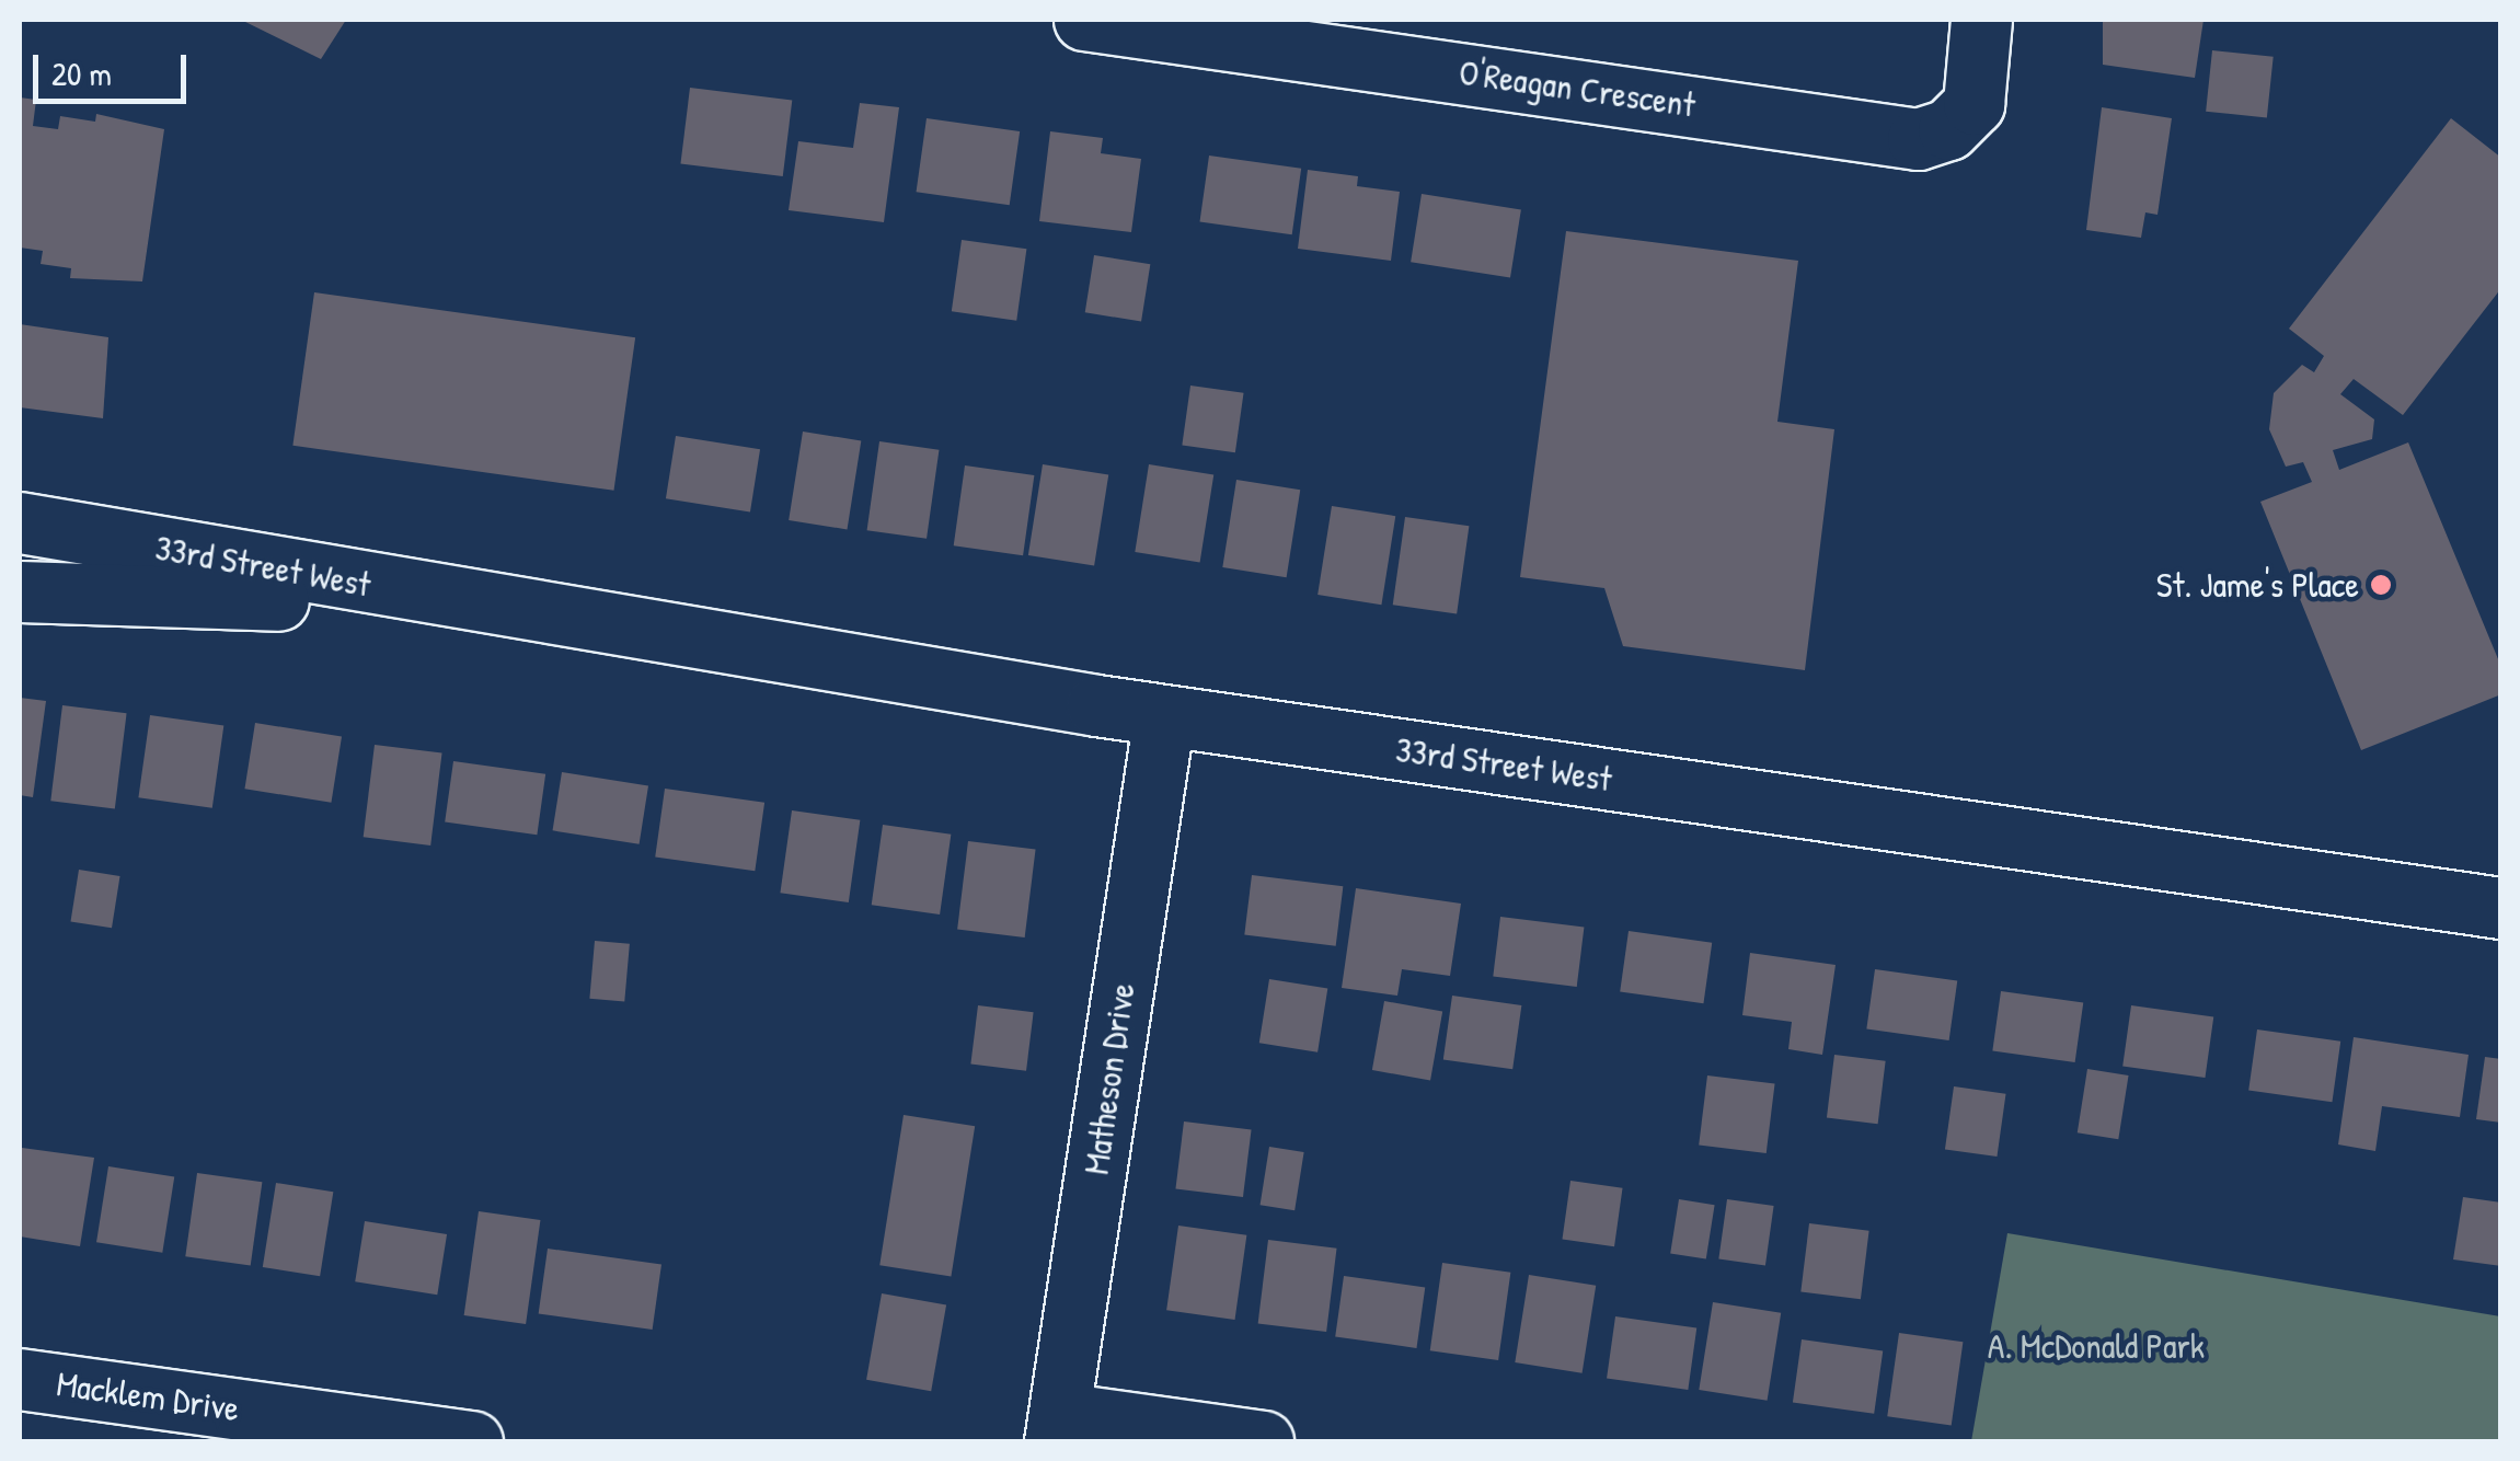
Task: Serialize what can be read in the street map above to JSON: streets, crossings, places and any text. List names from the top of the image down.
{
  "streets": {
    "main road": [
      "O'Reagan Crescent",
      "33rd Street West",
      "Matheson Drive",
      "Macklem Drive"
    ]
  },
  "crossings": [
    ["33rd Street West", "Matheson Drive"]
  ],
  "parks": ["A. McDonald Park"],
  "places": ["St. Jame's Place"],
  "scale_bar": "20 m"
}
